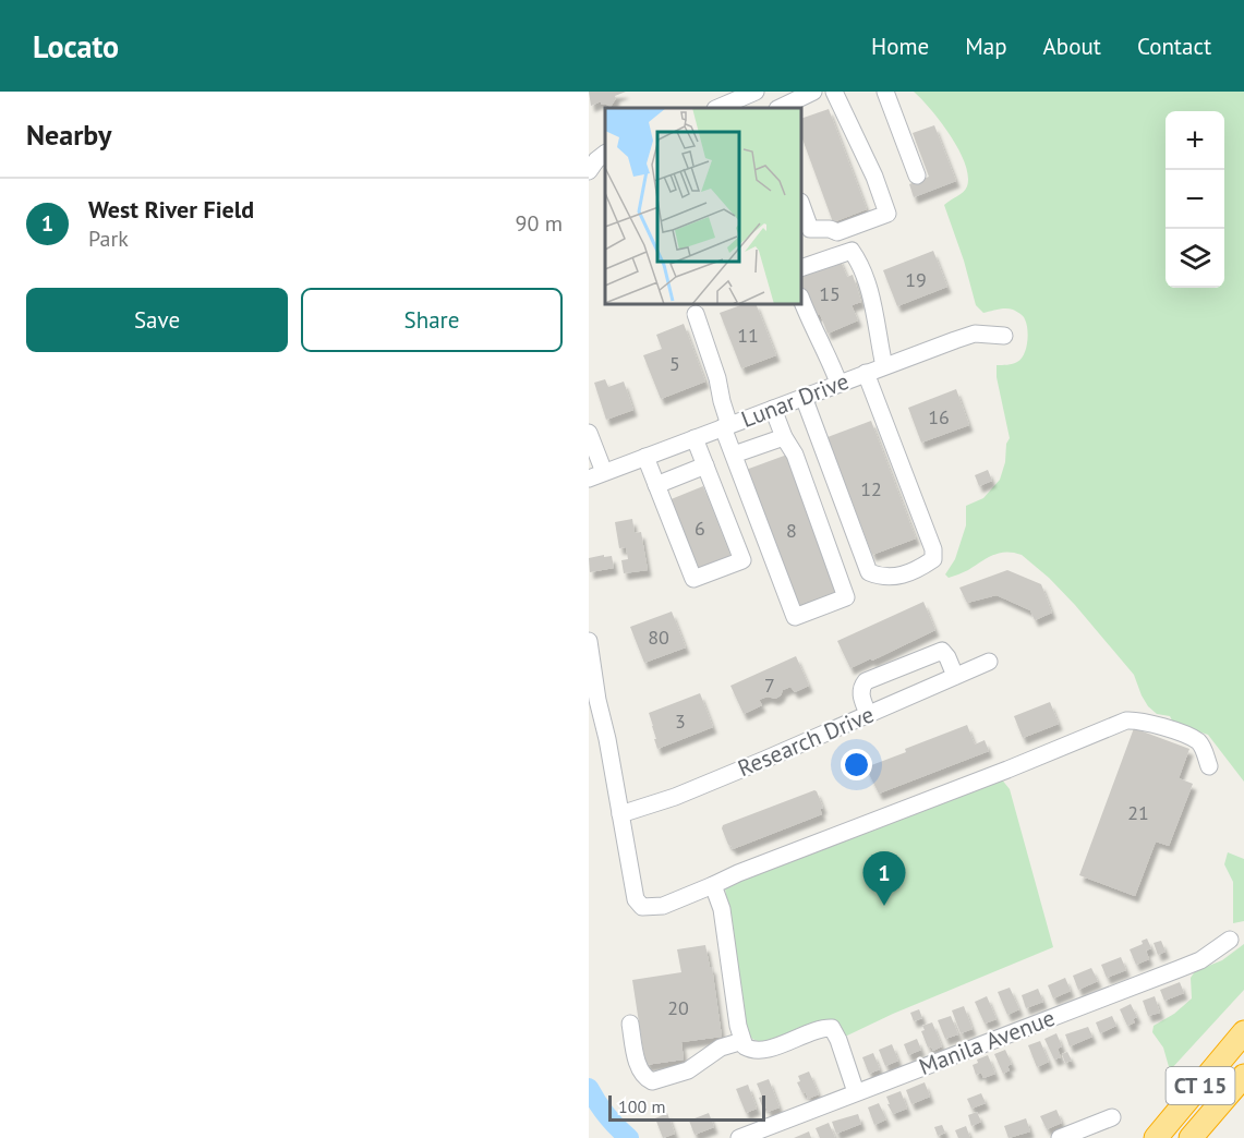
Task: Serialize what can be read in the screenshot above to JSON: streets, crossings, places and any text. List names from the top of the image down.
{
  "streets": {
    "highway": ["CT 15"],
    "street": ["Lunar Drive", "Research Drive", "Manila Avenue"]
  },
  "house_numbers": [
    "19",
    "15",
    "11",
    "5",
    "16",
    "12",
    "6",
    "8",
    "80",
    "7",
    "3",
    "21",
    "20"
  ],
  "scale_bar": "100 m",
  "page": {
    "header": "Locato",
    "nav": [
      "Home",
      "Map",
      "About",
      "Contact"
    ],
    "heading": "Nearby",
    "map_buttons": ["+", "−"],
    "list": [
      {
        "mark": "1",
        "name": "West River Field",
        "note": "Park",
        "value": "90 m"
      }
    ],
    "buttons": ["Save", "Share"],
    "pins": "1",
    "scale": "100 m"
  }
}
